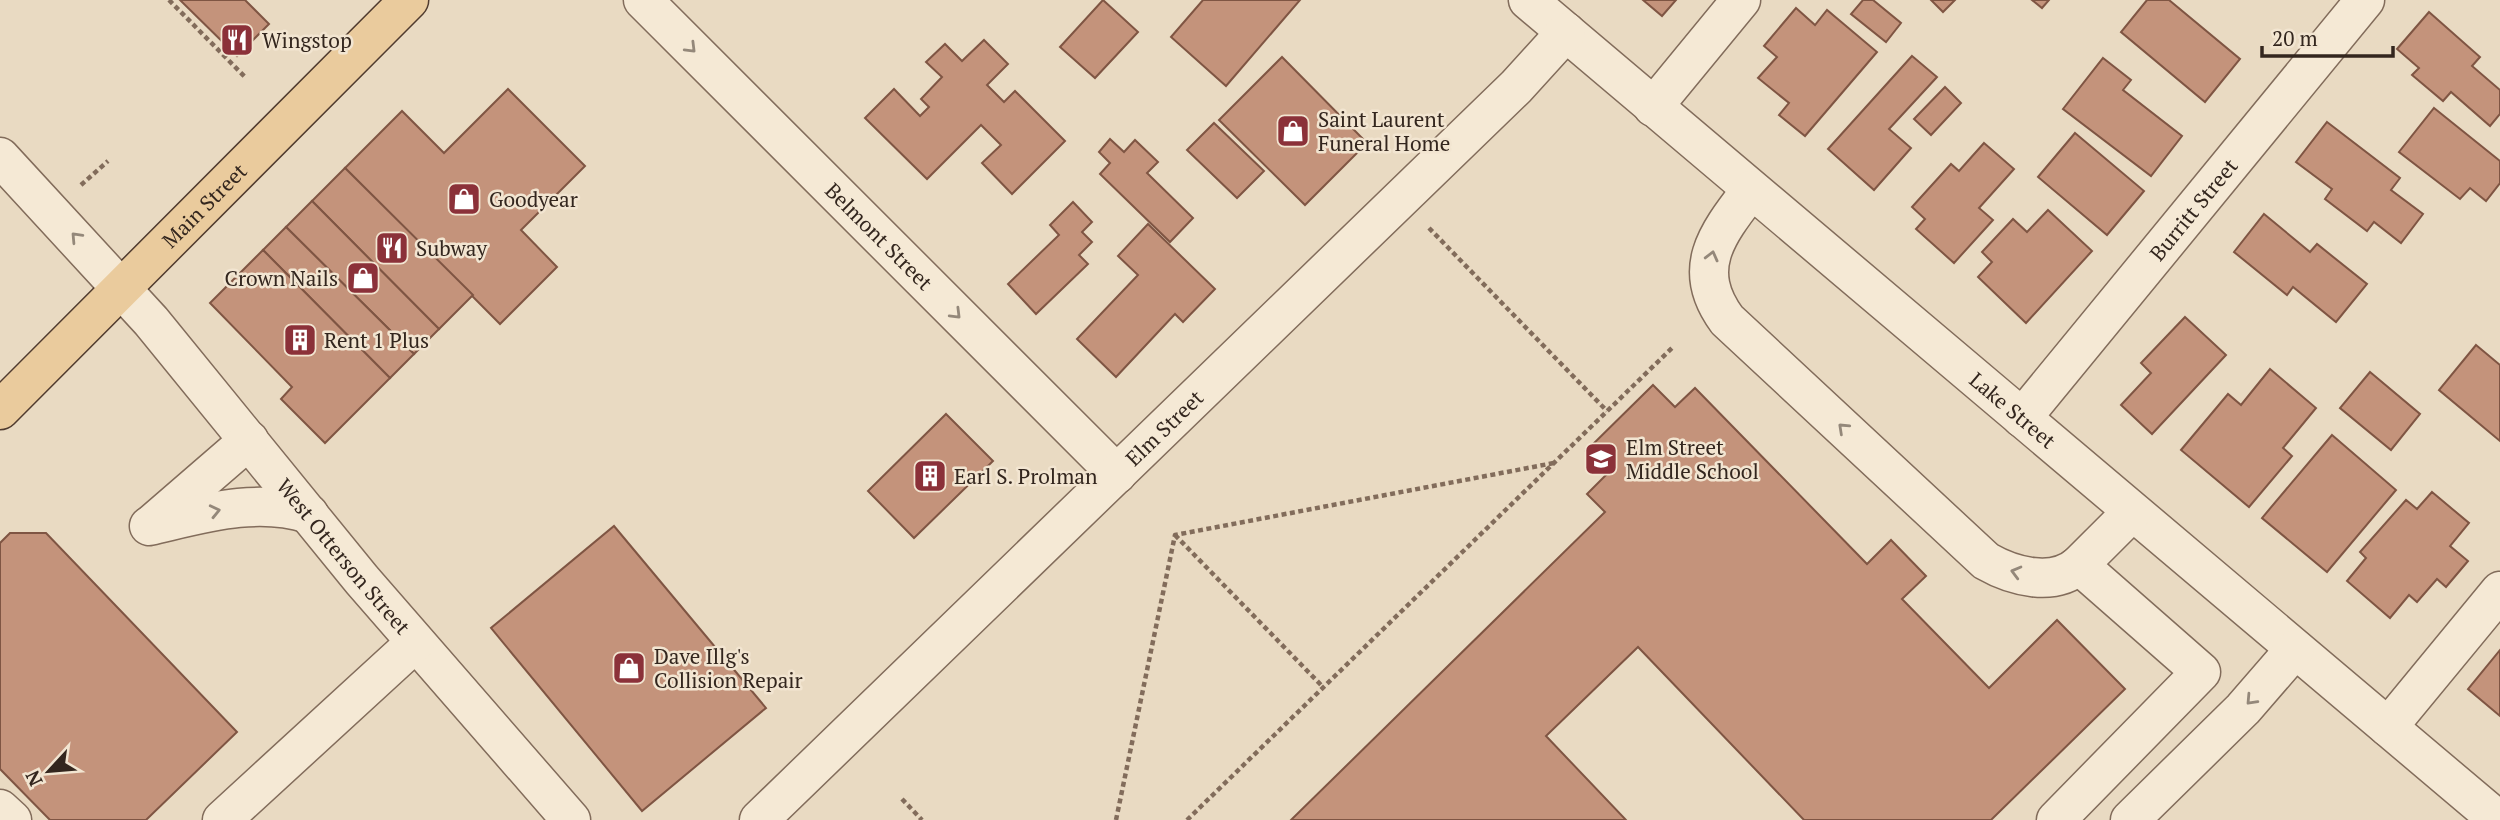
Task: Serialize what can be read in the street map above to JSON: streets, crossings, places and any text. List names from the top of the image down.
{
  "streets": {
    "main road": ["Main Street"],
    "street": [
      "Burritt Street",
      "Belmont Street",
      "Lake Street",
      "Elm Street",
      "West Otterson Street"
    ]
  },
  "crossings": [
    ["Main Street", "West Otterson Street"],
    ["Burritt Street", "Lake Street"],
    ["Belmont Street", "Elm Street"],
    ["Lake Street", "Elm Street"]
  ],
  "one_way": ["Belmont Street"],
  "places": {
    "restaurant": ["Wingstop", "Subway"],
    "shop": [
      "Saint Laurent Funeral Home",
      "Goodyear",
      "Crown Nails",
      "Dave Illg's Collision Repair"
    ],
    "building": ["Rent 1 Plus", "Earl S. Prolman"],
    "school or university": ["Elm Street Middle School"]
  },
  "scale_bar": "20 m",
  "north": "bottom left"
}
